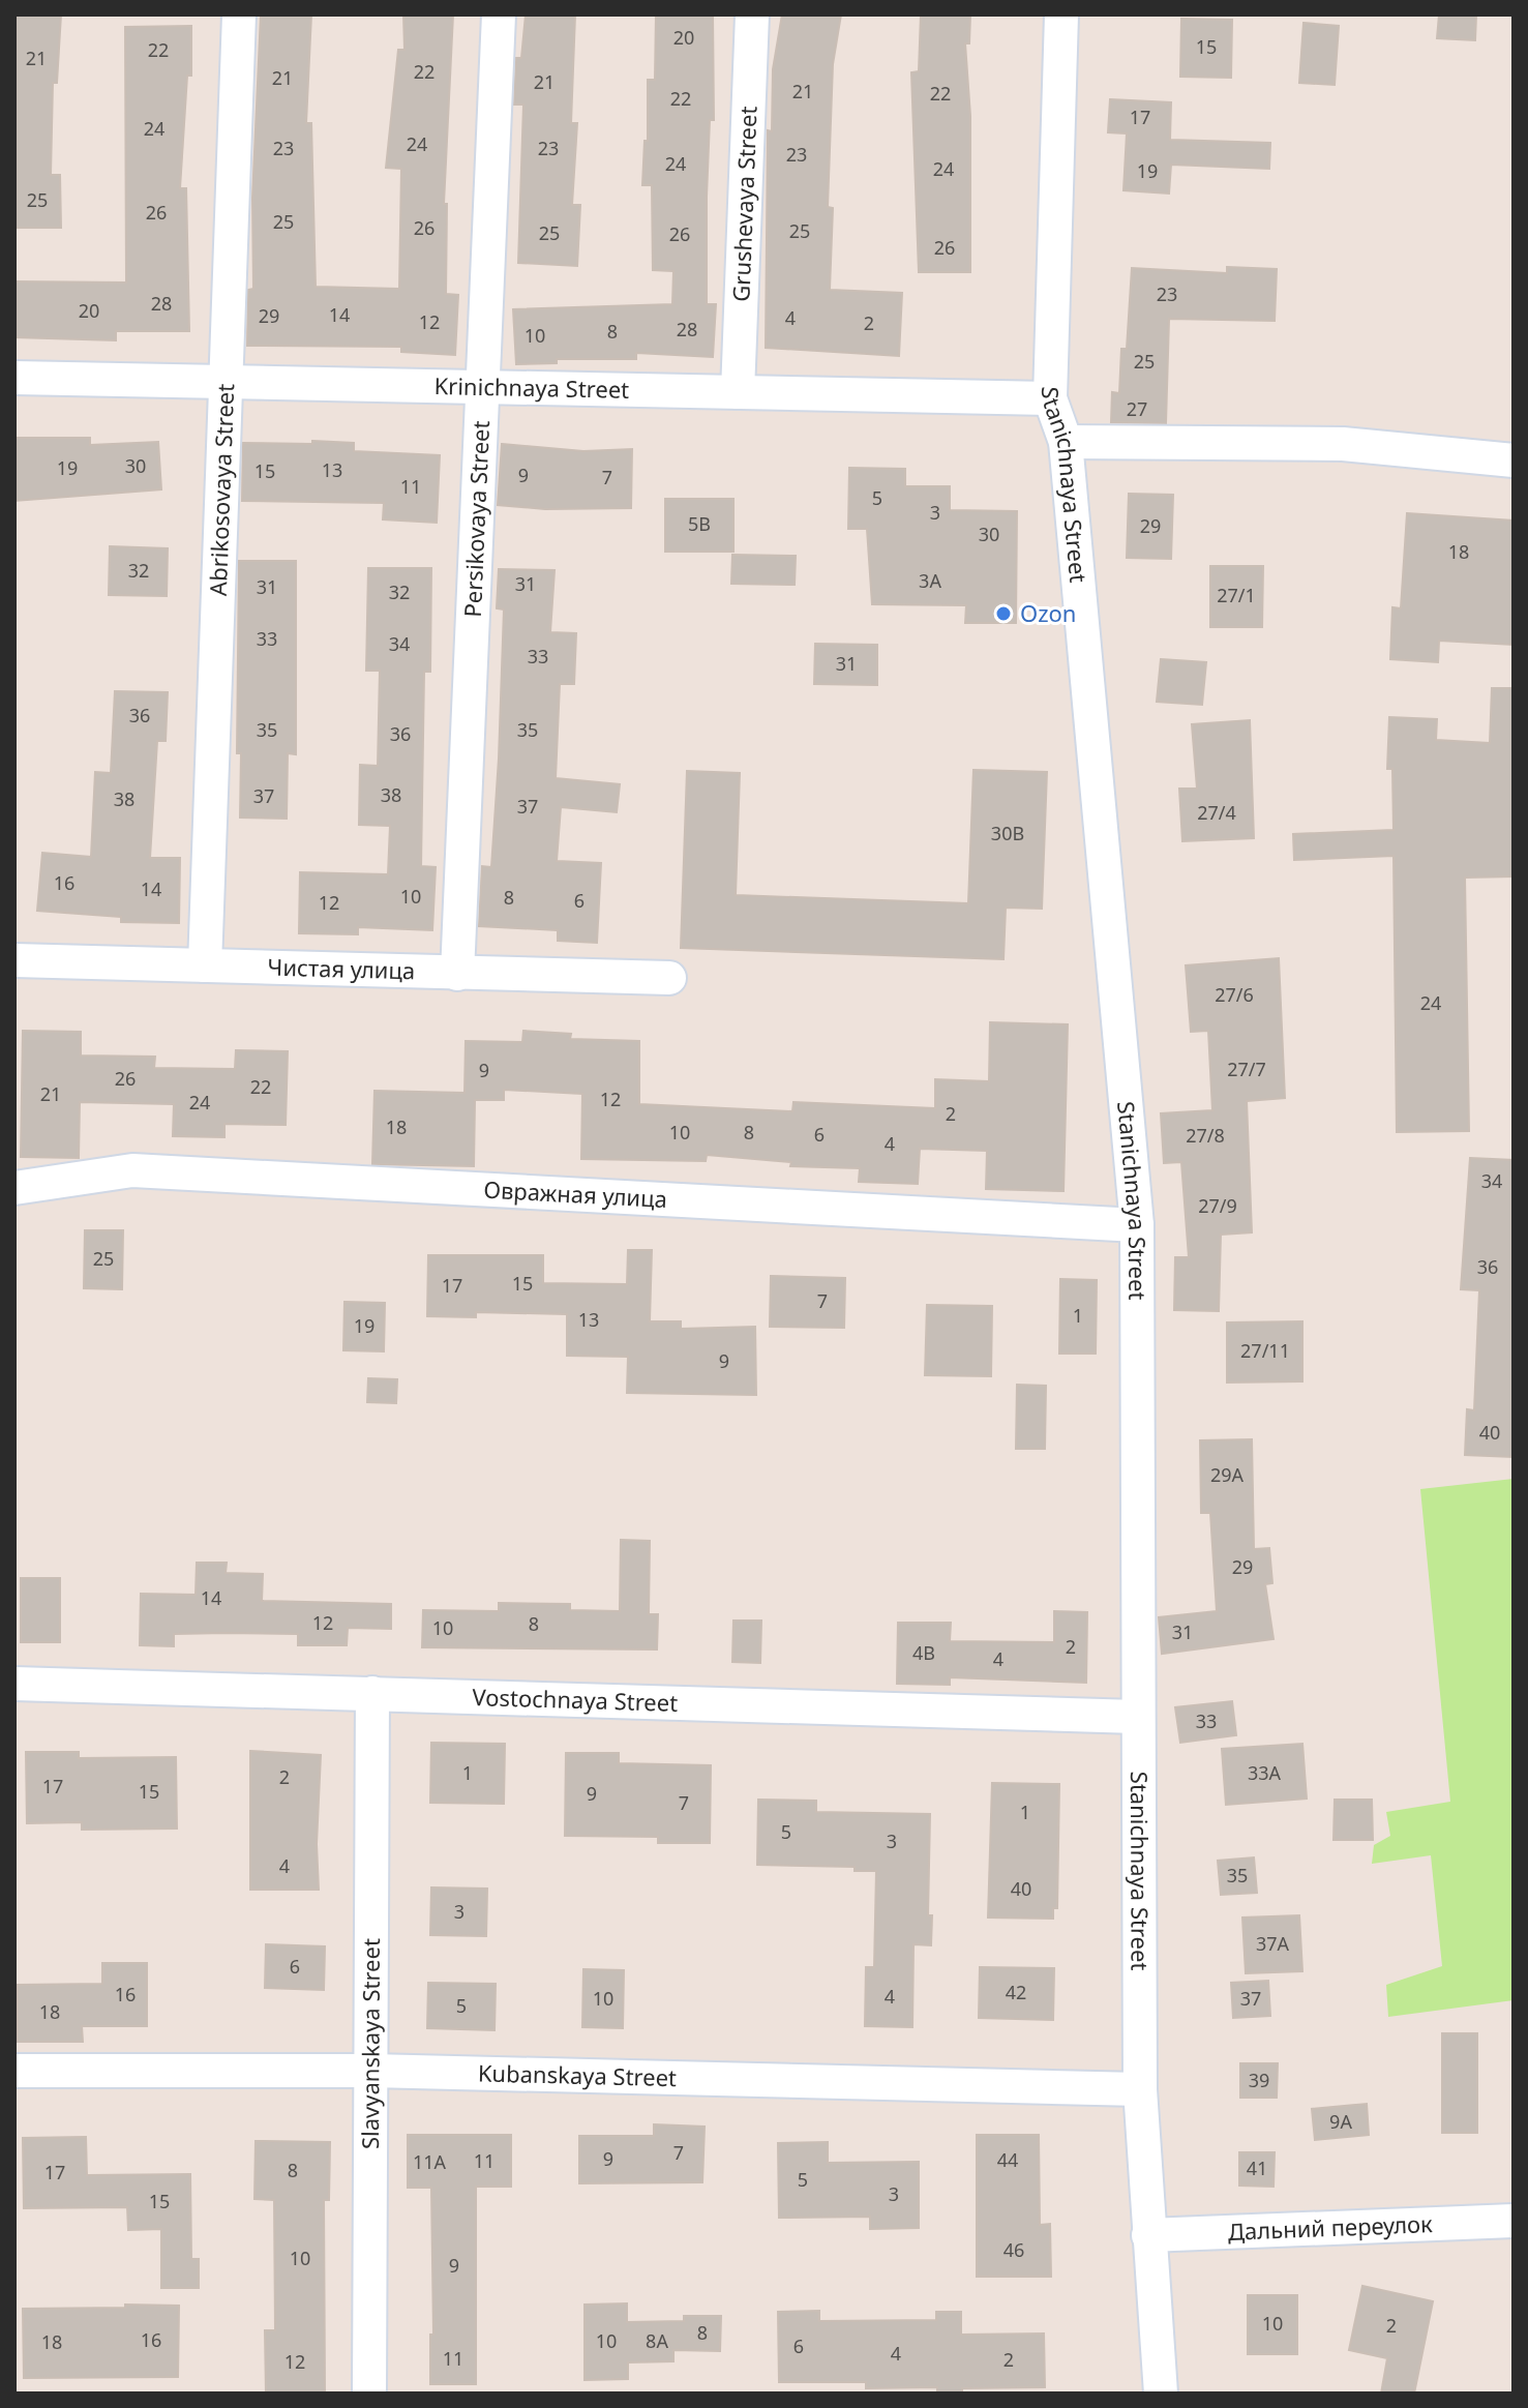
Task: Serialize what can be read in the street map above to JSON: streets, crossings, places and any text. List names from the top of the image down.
{
  "streets": {
    "street": [
      "Grushevaya Street",
      "Krinichnaya Street",
      "Stanichnaya Street",
      "Abrikosovaya Street",
      "Persikovaya Street",
      "Чистая улица",
      "Овражная улица",
      "Vostochnaya Street",
      "Slavyanskaya Street",
      "Kubanskaya Street",
      "Дальний переулок"
    ]
  },
  "crossings": [
    ["Grushevaya Street", "Krinichnaya Street"],
    ["Krinichnaya Street", "Stanichnaya Street"],
    ["Krinichnaya Street", "Abrikosovaya Street"],
    ["Krinichnaya Street", "Persikovaya Street"],
    ["Stanichnaya Street", "Овражная улица"],
    ["Stanichnaya Street", "Vostochnaya Street"],
    ["Stanichnaya Street", "Kubanskaya Street"],
    ["Stanichnaya Street", "Дальний переулок"],
    ["Abrikosovaya Street", "Чистая улица"],
    ["Persikovaya Street", "Чистая улица"],
    ["Vostochnaya Street", "Slavyanskaya Street"],
    ["Slavyanskaya Street", "Kubanskaya Street"]
  ],
  "places": ["Ozon"],
  "house_numbers": [
    "20",
    "15",
    "22",
    "21",
    "22",
    "21",
    "21",
    "21",
    "22",
    "22",
    "17",
    "24",
    "24",
    "23",
    "23",
    "23",
    "24",
    "24",
    "19",
    "25",
    "26",
    "25",
    "26",
    "25",
    "25",
    "26",
    "26",
    "23",
    "28",
    "20",
    "14",
    "29",
    "4",
    "12",
    "2",
    "28",
    "8",
    "10",
    "25",
    "27",
    "30",
    "19",
    "13",
    "15",
    "9",
    "7",
    "11",
    "5",
    "3",
    "5В",
    "29",
    "30",
    "18",
    "32",
    "3А",
    "31",
    "31",
    "32",
    "27/1",
    "33",
    "34",
    "33",
    "31",
    "36",
    "35",
    "35",
    "36",
    "38",
    "37",
    "38",
    "37",
    "27/4",
    "30В",
    "16",
    "14",
    "10",
    "8",
    "6",
    "12",
    "27/6",
    "24",
    "27/7",
    "9",
    "26",
    "22",
    "21",
    "12",
    "24",
    "2",
    "18",
    "10",
    "8",
    "6",
    "27/8",
    "4",
    "34",
    "27/9",
    "25",
    "36",
    "15",
    "17",
    "7",
    "1",
    "13",
    "19",
    "27/11",
    "9",
    "40",
    "29А",
    "29",
    "14",
    "12",
    "8",
    "10",
    "31",
    "2",
    "4В",
    "4",
    "33",
    "1",
    "33А",
    "2",
    "17",
    "15",
    "9",
    "7",
    "1",
    "5",
    "3",
    "4",
    "35",
    "40",
    "3",
    "37А",
    "6",
    "42",
    "16",
    "4",
    "10",
    "37",
    "5",
    "18",
    "39",
    "9А",
    "7",
    "9",
    "44",
    "11",
    "11А",
    "41",
    "8",
    "17",
    "5",
    "3",
    "15",
    "46",
    "10",
    "9",
    "10",
    "2",
    "8",
    "16",
    "10",
    "8А",
    "18",
    "6",
    "4",
    "11",
    "2",
    "12"
  ]
}
